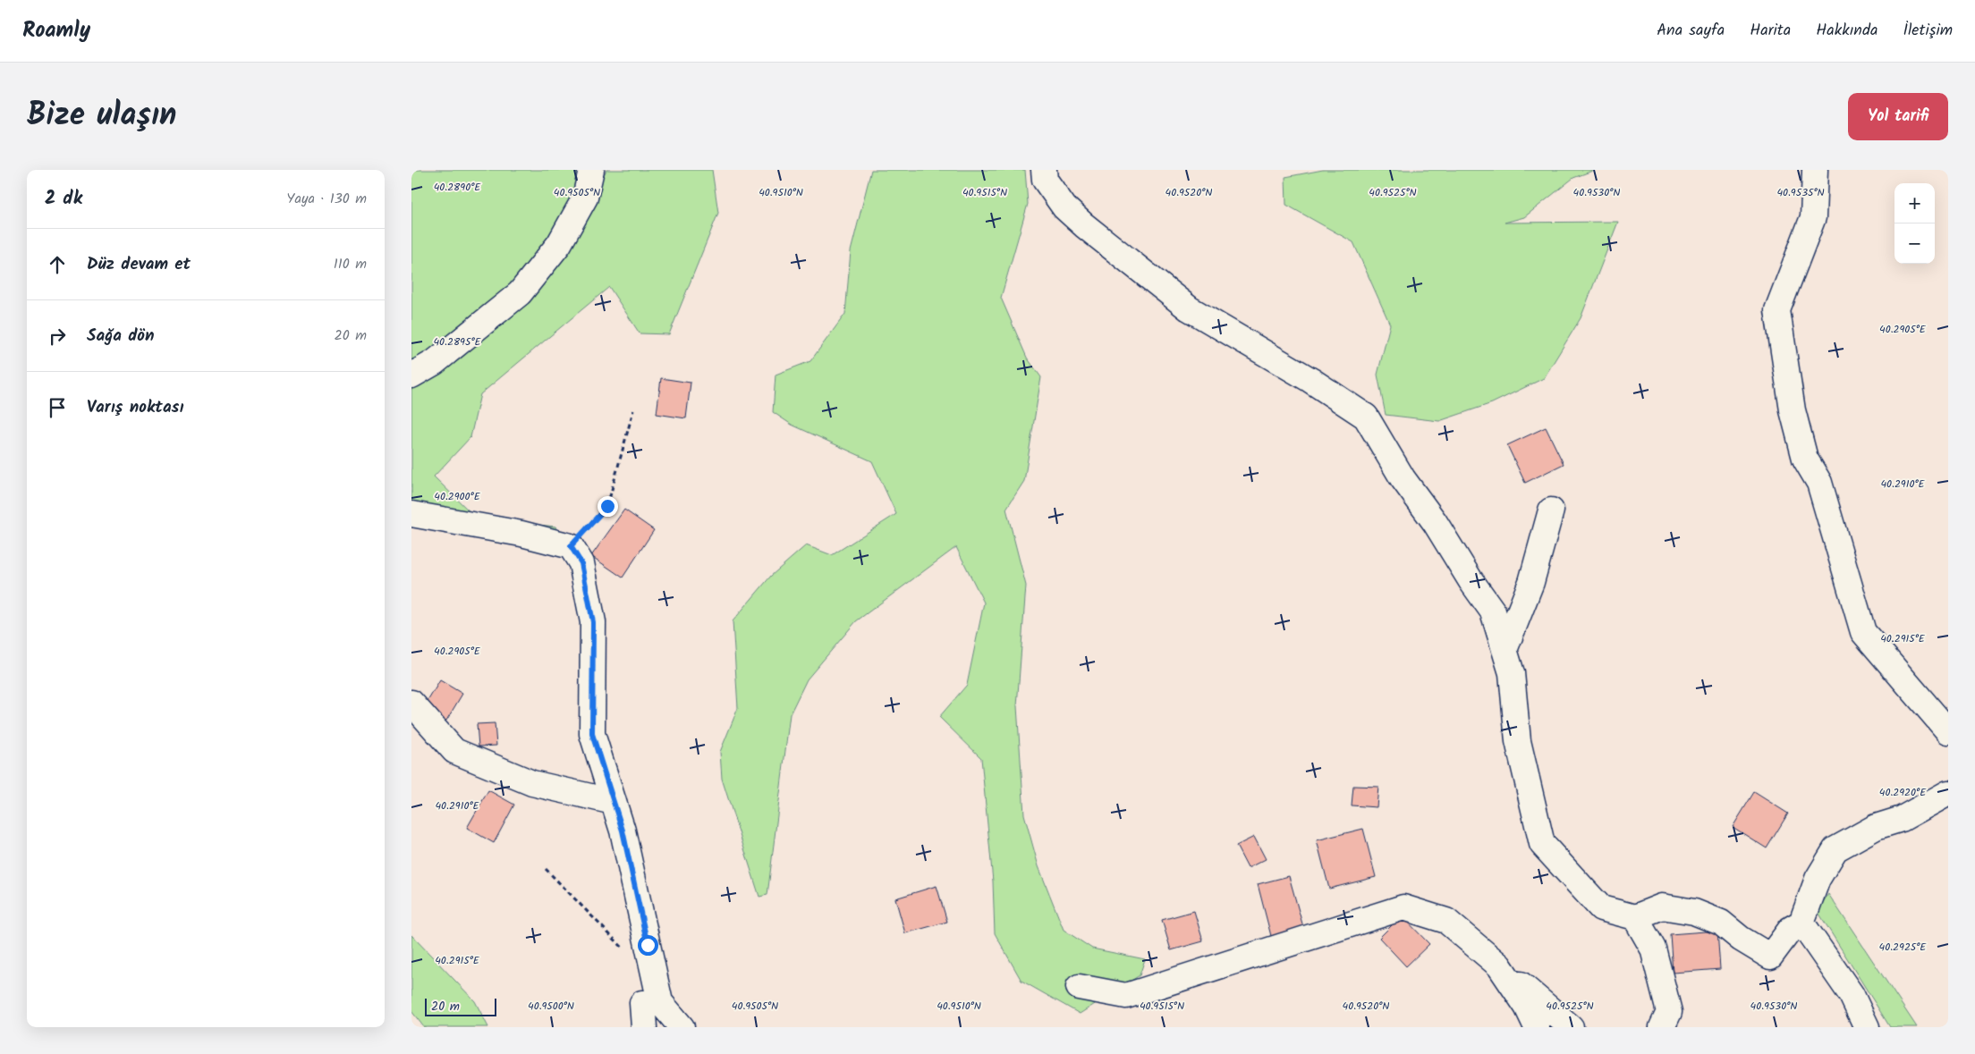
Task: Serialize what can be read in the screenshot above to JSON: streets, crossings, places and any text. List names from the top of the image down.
{
  "scale_bar": "20 m",
  "page": {
    "header": "Roamly",
    "nav": [
      "Ana sayfa",
      "Harita",
      "Hakkında",
      "İletişim"
    ],
    "title": "Bize ulaşın",
    "buttons": "Yol tarifi",
    "heading": ["2 dk", "Yaya · 130 m"],
    "map_buttons": ["+", "−"],
    "list": [
      ["Düz devam et", "110 m"],
      ["Sağa dön", "20 m"],
      "Varış noktası"
    ],
    "scale": "20 m"
  },
  "coordinates": [
    "40.2890°E",
    "40.9505°N",
    "40.9510°N",
    "40.9515°N",
    "40.9520°N",
    "40.9525°N",
    "40.9530°N",
    "40.9535°N",
    "40.2905°E",
    "40.2895°E",
    "40.2910°E",
    "40.2900°E",
    "40.2915°E",
    "40.2920°E",
    "40.2925°E",
    "40.9500°N"
  ]
}
